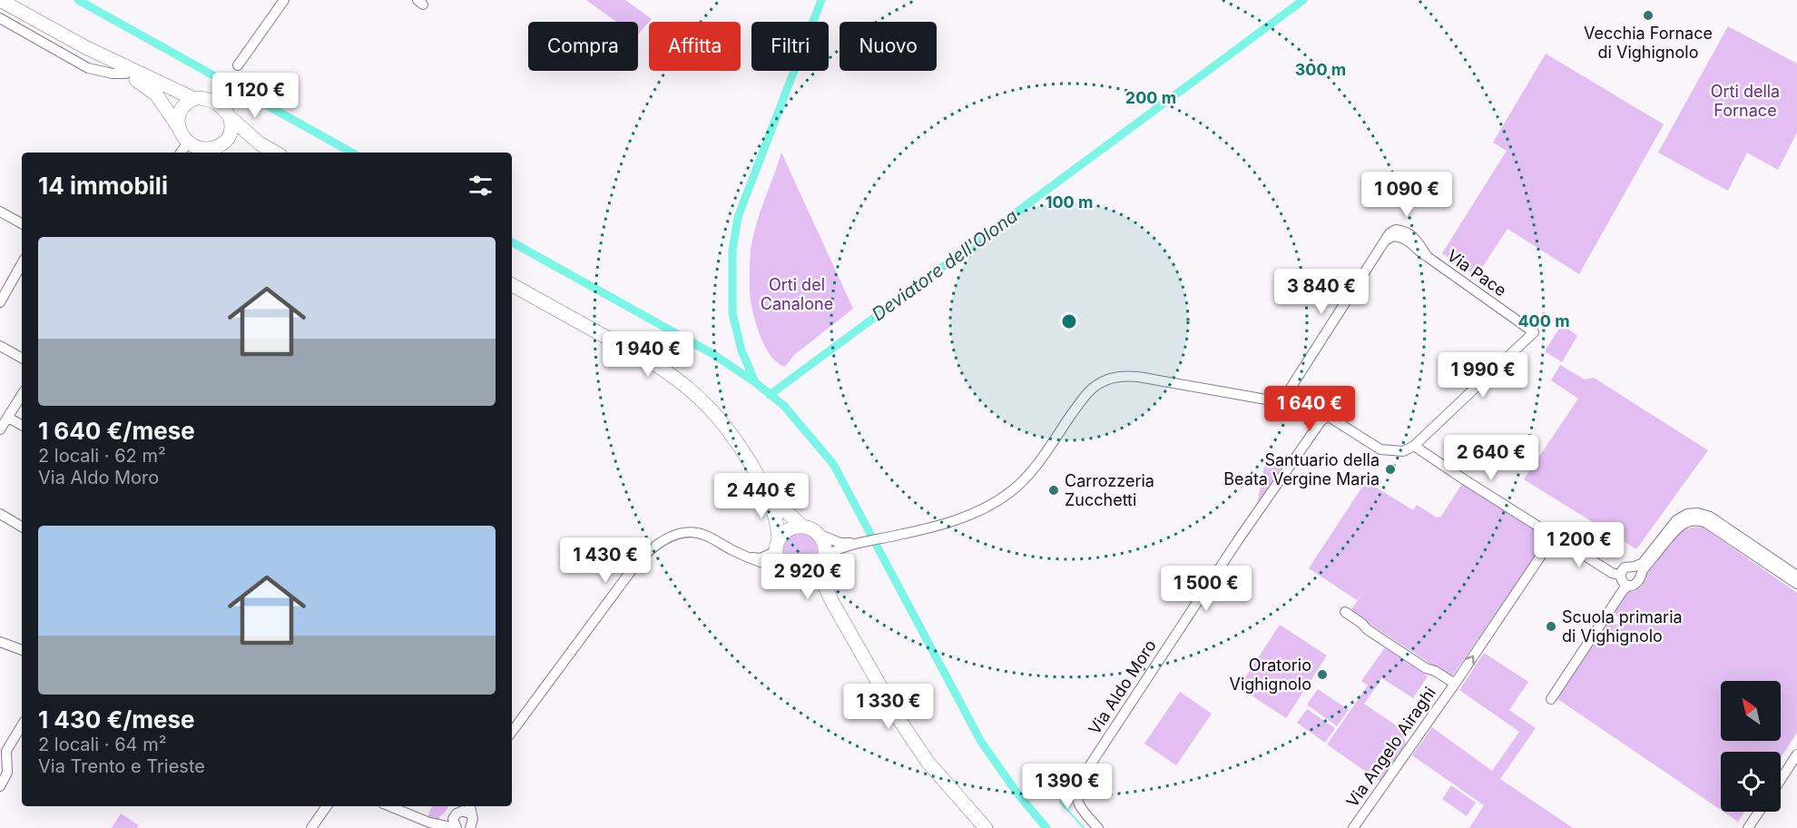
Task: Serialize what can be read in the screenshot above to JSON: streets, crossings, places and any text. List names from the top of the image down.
{
  "streets": {
    "street": ["Via Pace", "Via Aldo Moro", "Via Angelo Airaghi"]
  },
  "water": ["Deviatore dell'Olona"],
  "parks": ["Orti della Fornace", "Orti del Canalone"],
  "places": [
    "Vecchia Fornace di Vighignolo",
    "Santuario della Beata Vergine Maria",
    "Carrozzeria Zucchetti",
    "Scuola primaria di Vighignolo",
    "Oratorio Vighignolo"
  ],
  "north": "top left",
  "page": {
    "chip": [
      "Compra",
      "Affitta",
      "Filtri",
      "Nuovo"
    ],
    "price": [
      "1 120 €",
      "1 090 €",
      "3 840 €",
      "1 940 €",
      "1 990 €",
      "1 640 €",
      "2 640 €",
      "2 440 €",
      "1 200 €",
      "1 430 €",
      "2 920 €",
      "1 500 €",
      "1 330 €",
      "1 390 €"
    ],
    "heading": "14 immobili",
    "list": [
      {
        "name": "1 640 €/mese",
        "note": "2 locali · 62 m² · Via Aldo Moro"
      },
      {
        "name": "1 430 €/mese",
        "note": "2 locali · 64 m² · Via Trento e Trieste"
      }
    ]
  },
  "rings": [
    "300 m",
    "200 m",
    "100 m",
    "400 m"
  ]
}
